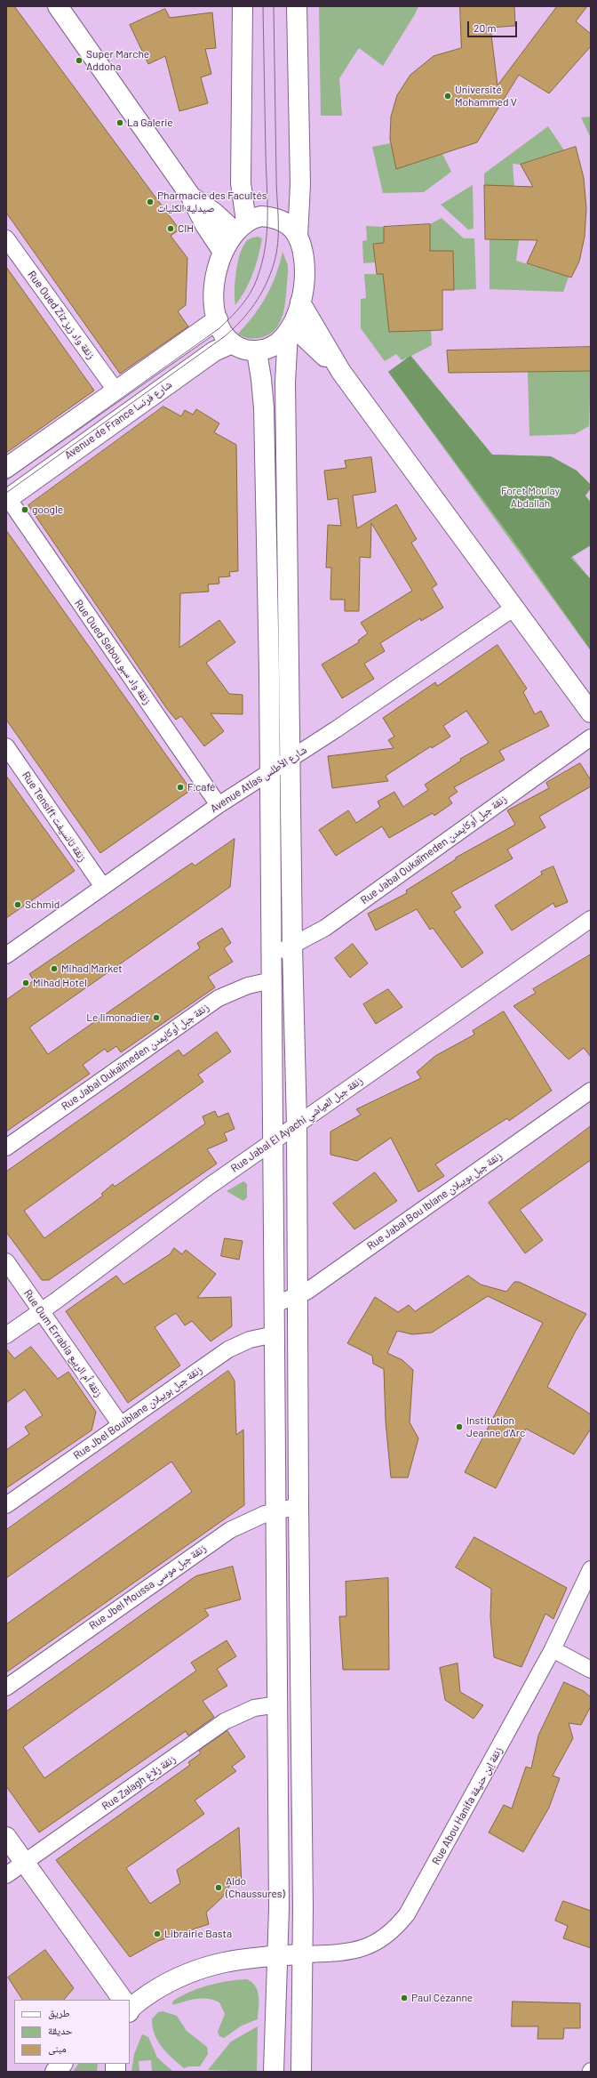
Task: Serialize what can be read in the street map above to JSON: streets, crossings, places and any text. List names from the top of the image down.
{
  "streets": {
    "main road": ["Avenue de France شارع فرنسا", "Rue Abou Hanifa زنقة اٍبن حنيفة"],
    "street": [
      "Rue Oued Ziz زنقة واد زيز",
      "Rue Oued Sebou زنقة واد سبو",
      "Avenue Atlas شارع الأطلس",
      "Rue Tensift زنقة تانسيفت",
      "Rue Jabal Oukaïmeden زنقة جبل أوكايمدن",
      "Rue Jabal El Ayachi زنقة جبل العياشي",
      "Rue Jabal Bou Iblane زنقة جبل بويبلان",
      "Rue Oum Errabia زنقة أم الربيع",
      "Rue Jbel Bouiblane زنقة جبل بويبلان",
      "Rue Jbel Moussa زنقة جبل موسى",
      "Rue Zalagh زنقة زلاغ"
    ]
  },
  "crossings": [
    ["Avenue de France شارع فرنسا", "Rue Oued Sebou زنقة واد سبو"],
    ["Rue Oued Sebou زنقة واد سبو", "Avenue Atlas شارع الأطلس"],
    ["Avenue Atlas شارع الأطلس", "Rue Tensift زنقة تانسيفت"],
    ["Rue Jabal El Ayachi زنقة جبل العياشي", "Rue Oum Errabia زنقة أم الربيع"],
    ["Rue Oum Errabia زنقة أم الربيع", "Rue Jbel Bouiblane زنقة جبل بويبلان"]
  ],
  "parks": ["Foret Moulay Abdallah"],
  "places": [
    "Super Marche Addoha",
    "Université Mohammed V",
    "La Galerie",
    "Pharmacie des Facultés صيدلية الكليات",
    "CIH",
    "google",
    "F.café",
    "Schmid",
    "Mihad Market",
    "Mihad Hotel",
    "Le limonadier",
    "Institution Jeanne d'Arc",
    "Aldo (Chaussures)",
    "Librairie Basta",
    "Paul Cézanne"
  ],
  "legend": ["طريق", "حديقة", "مبنى"],
  "scale_bar": "20 m"
}
